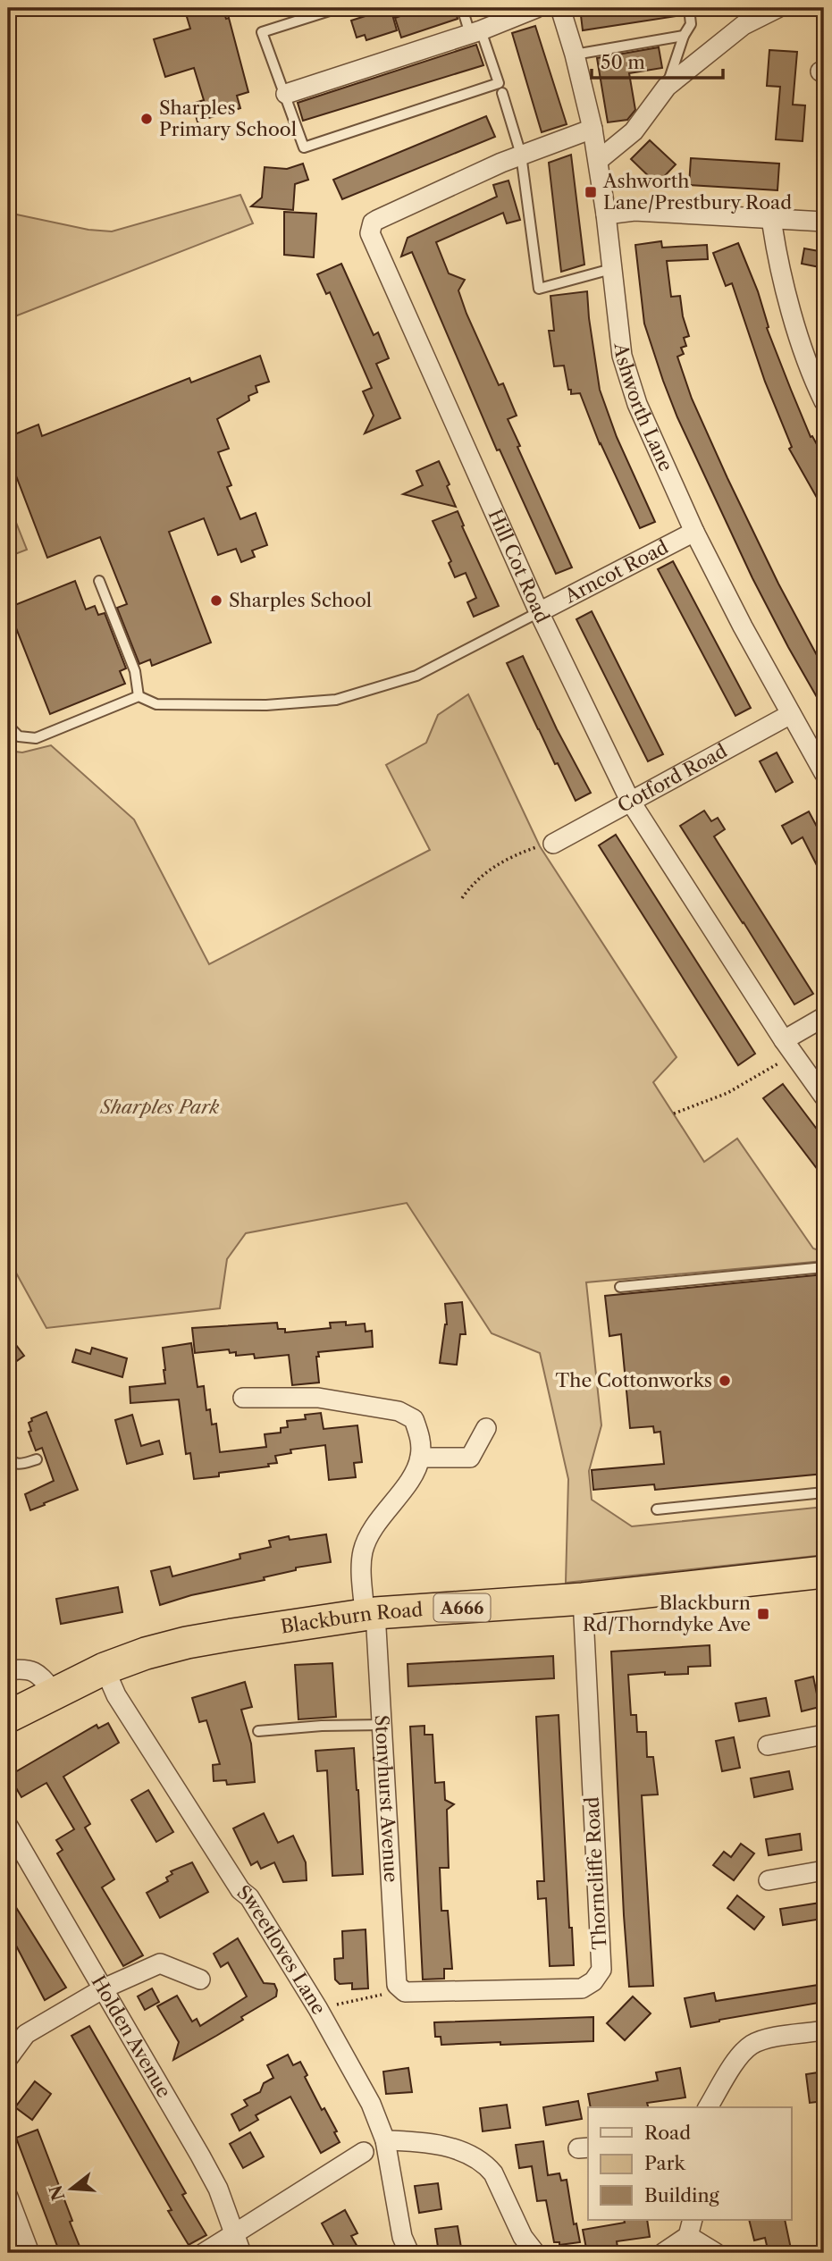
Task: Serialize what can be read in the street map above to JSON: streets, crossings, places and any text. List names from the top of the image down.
{
  "streets": {
    "highway": ["A666", "Blackburn Road"],
    "street": [
      "Ashworth Lane",
      "Hill Cot Road",
      "Arncot Road",
      "Cotford Road",
      "Stonyhurst Avenue",
      "Thorncliffe Road",
      "Sweetloves Lane",
      "Holden Avenue"
    ]
  },
  "crossings": [
    ["Ashworth Lane", "Hill Cot Road"],
    ["Ashworth Lane", "Arncot Road"],
    ["Ashworth Lane", "Cotford Road"],
    ["Hill Cot Road", "Arncot Road"],
    ["Hill Cot Road", "Cotford Road"],
    ["Blackburn Road", "Stonyhurst Avenue"],
    ["Blackburn Road", "Thorncliffe Road"],
    ["Blackburn Road", "Sweetloves Lane"],
    ["Stonyhurst Avenue", "Thorncliffe Road"]
  ],
  "parks": ["Sharples Park"],
  "places": {
    "other": ["Sharples Primary School", "Sharples School", "The Cottonworks"],
    "transit": ["Ashworth Lane/Prestbury Road", "Blackburn Rd/Thorndyke Ave"]
  },
  "legend": ["Road", "Park", "Building"],
  "scale_bar": "50 m",
  "north": "left"
}
